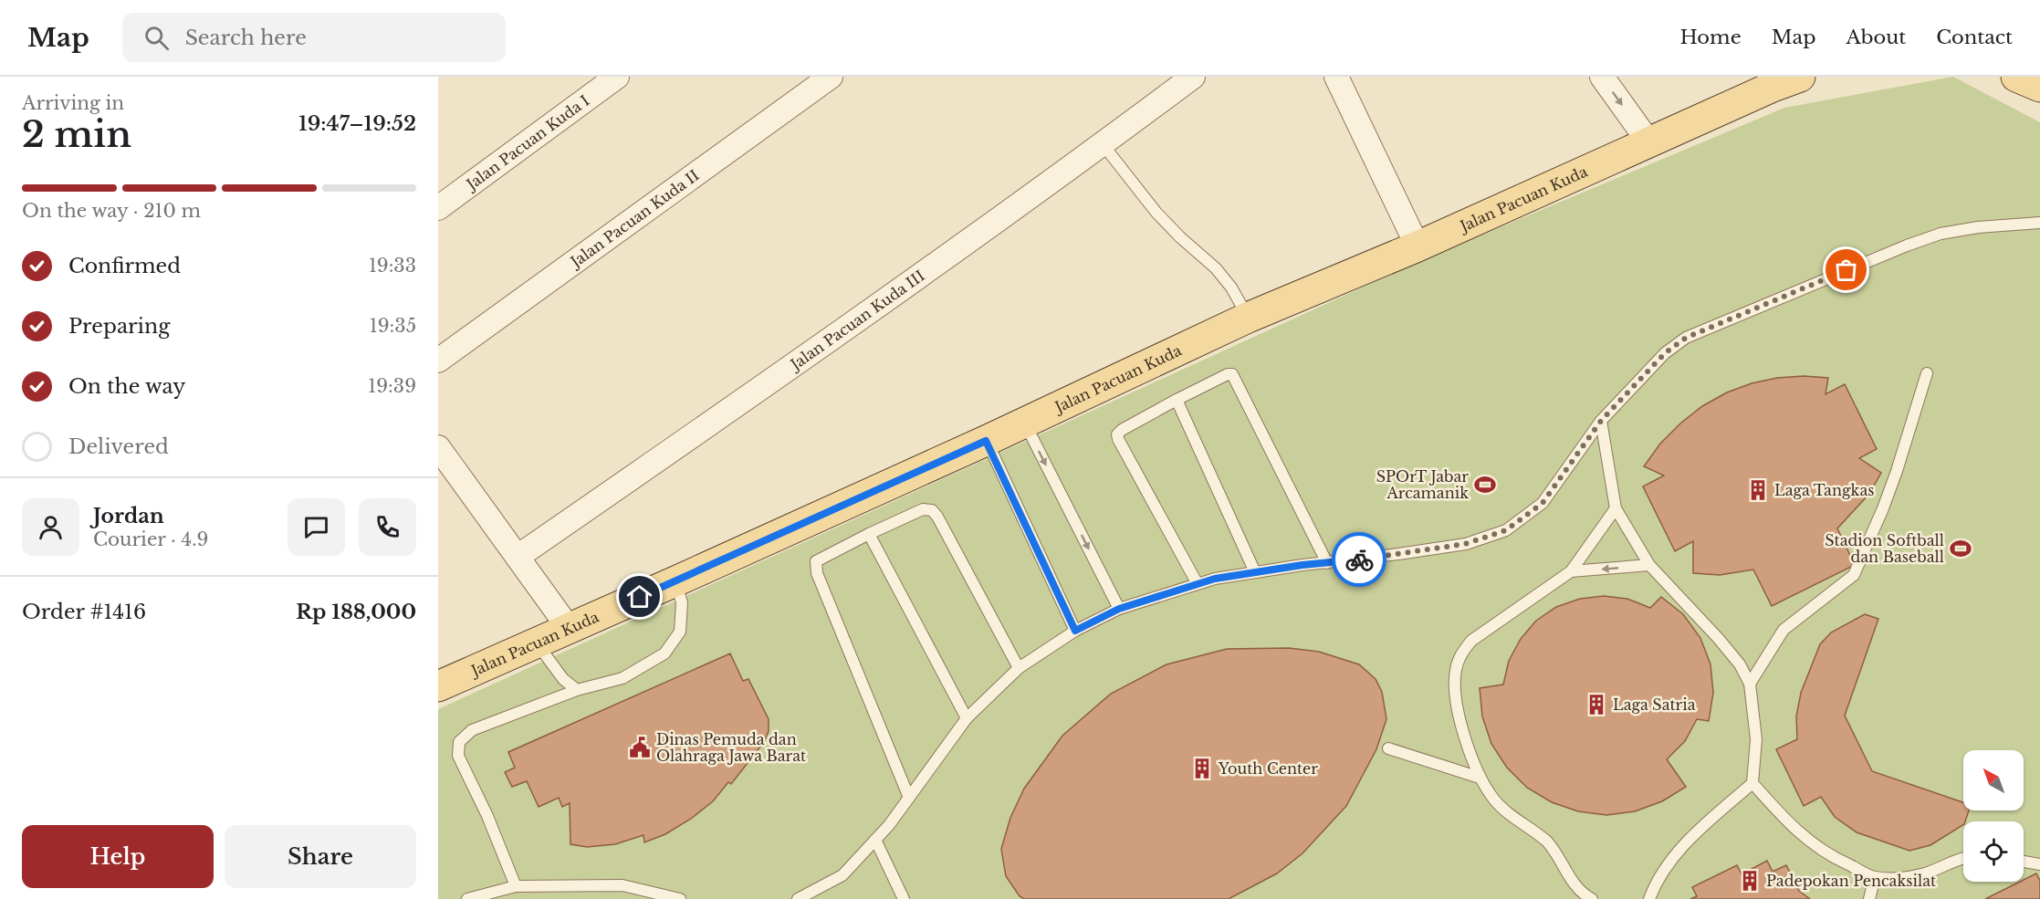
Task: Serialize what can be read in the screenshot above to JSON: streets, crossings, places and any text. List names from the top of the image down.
{
  "streets": {
    "main road": ["Jalan Pacuan Kuda"],
    "street": ["Jalan Pacuan Kuda I", "Jalan Pacuan Kuda II", "Jalan Pacuan Kuda III"]
  },
  "places": {
    "sports": ["SPOrT Jabar Arcamanik", "Stadion Softball dan Baseball"],
    "building": [
      "Laga Tangkas",
      "Laga Satria",
      "Youth Center",
      "Padepokan Pencaksilat"
    ],
    "public building": ["Dinas Pemuda dan Olahraga Jawa Barat"]
  },
  "north": "top left",
  "page": {
    "header": "Map",
    "search": "Search here",
    "nav": [
      "Home",
      "Map",
      "About",
      "Contact"
    ],
    "heading": ["2 min", "Arriving in", "19:47–19:52"],
    "panel": [
      "Jordan",
      "Courier · 4.9",
      "Order #1416",
      "Rp 188,000"
    ],
    "bar": "On the way · 210 m",
    "list": [
      ["Confirmed", "19:33"],
      ["Preparing", "19:35"],
      ["On the way", "19:39"],
      "Delivered"
    ],
    "buttons": ["Help", "Share"]
  }
}
